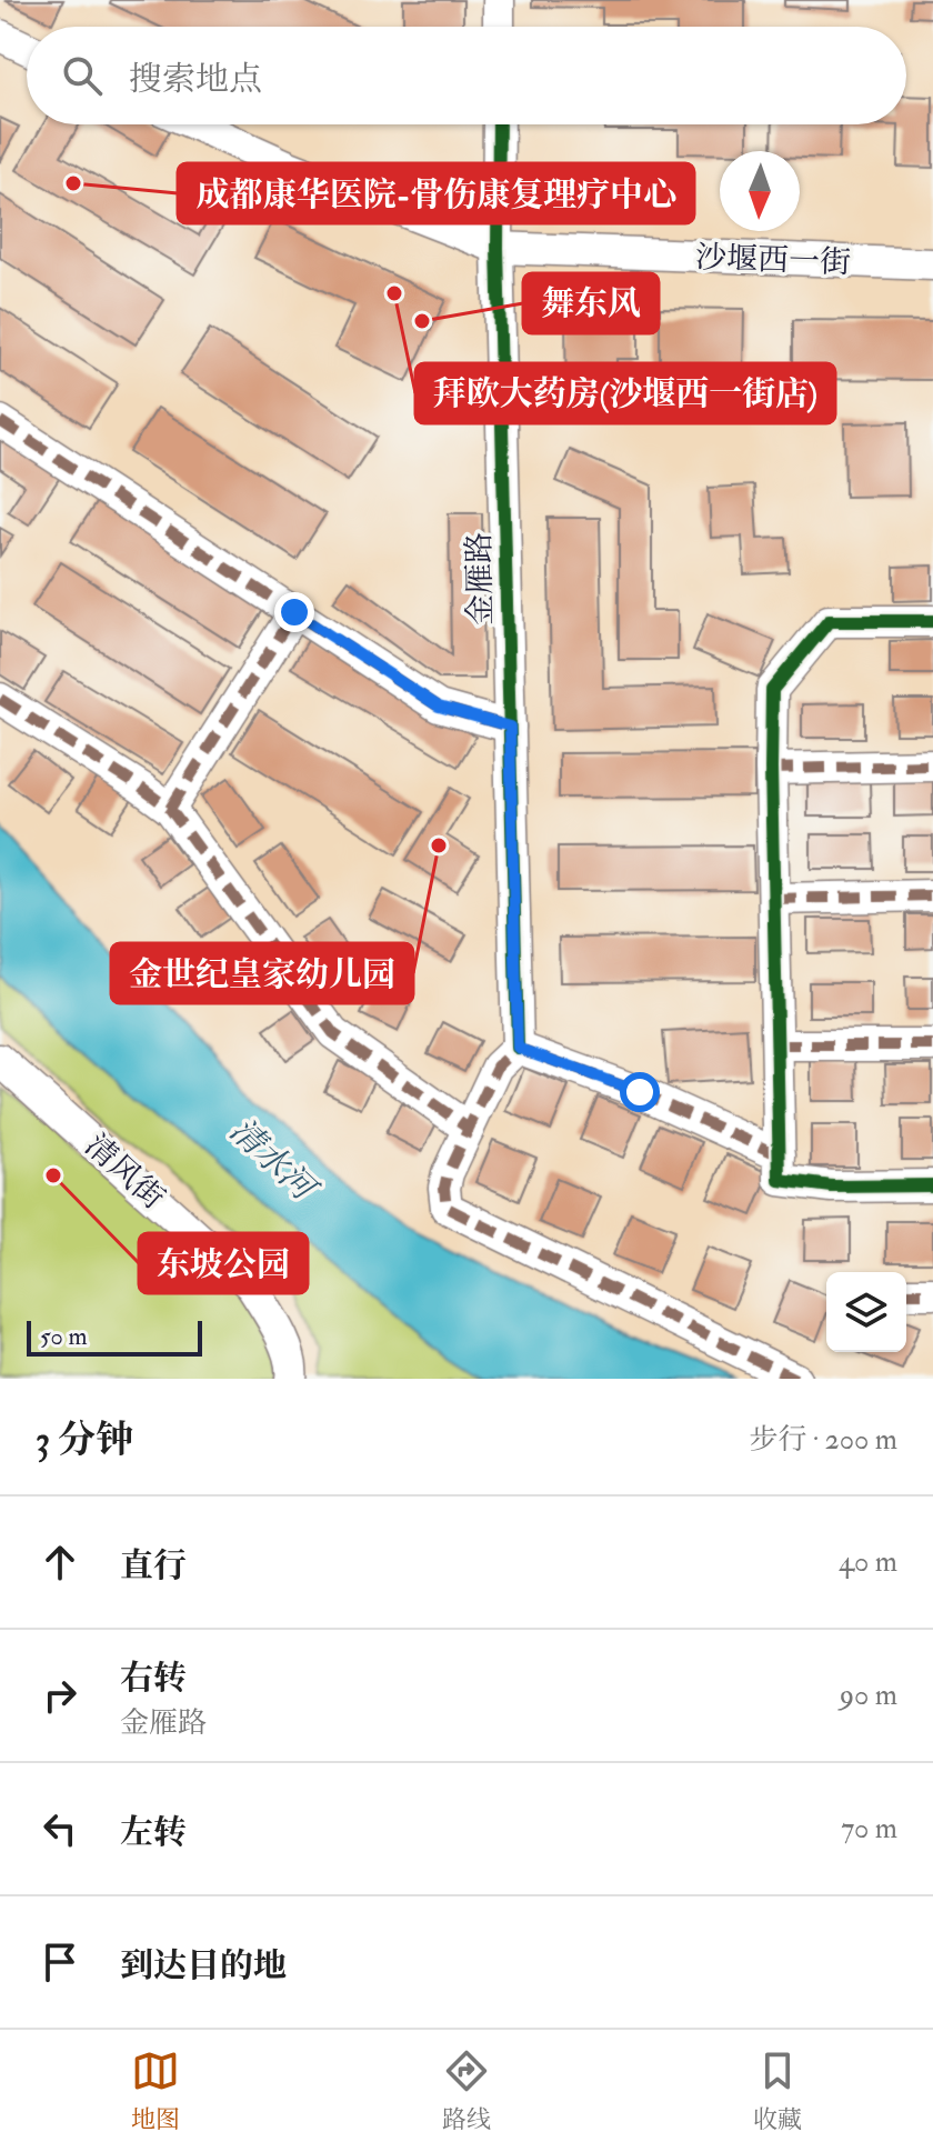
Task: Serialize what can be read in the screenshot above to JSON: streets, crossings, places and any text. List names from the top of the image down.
{
  "streets": {
    "street": ["沙堰西一街", "金雁路", "清风街"]
  },
  "crossings": [
    ["沙堰西一街", "金雁路"]
  ],
  "water": ["清水河"],
  "places": [
    "成都康华医院-骨伤康复理疗中心",
    "拜欧大药房(沙堰西一街店)",
    "舞东风",
    "金世纪皇家幼儿园",
    "东坡公园"
  ],
  "scale_bar": "50 m",
  "north": "bottom",
  "page": {
    "search": "搜索地点",
    "scale": "50 m",
    "heading": ["3 分钟", "步行 · 200 m"],
    "list": [
      ["直行", "40 m"],
      ["右转", "金雁路", "90 m"],
      ["左转", "70 m"],
      "到达目的地"
    ],
    "nav": ["地图", "路线", "收藏"]
  }
}
